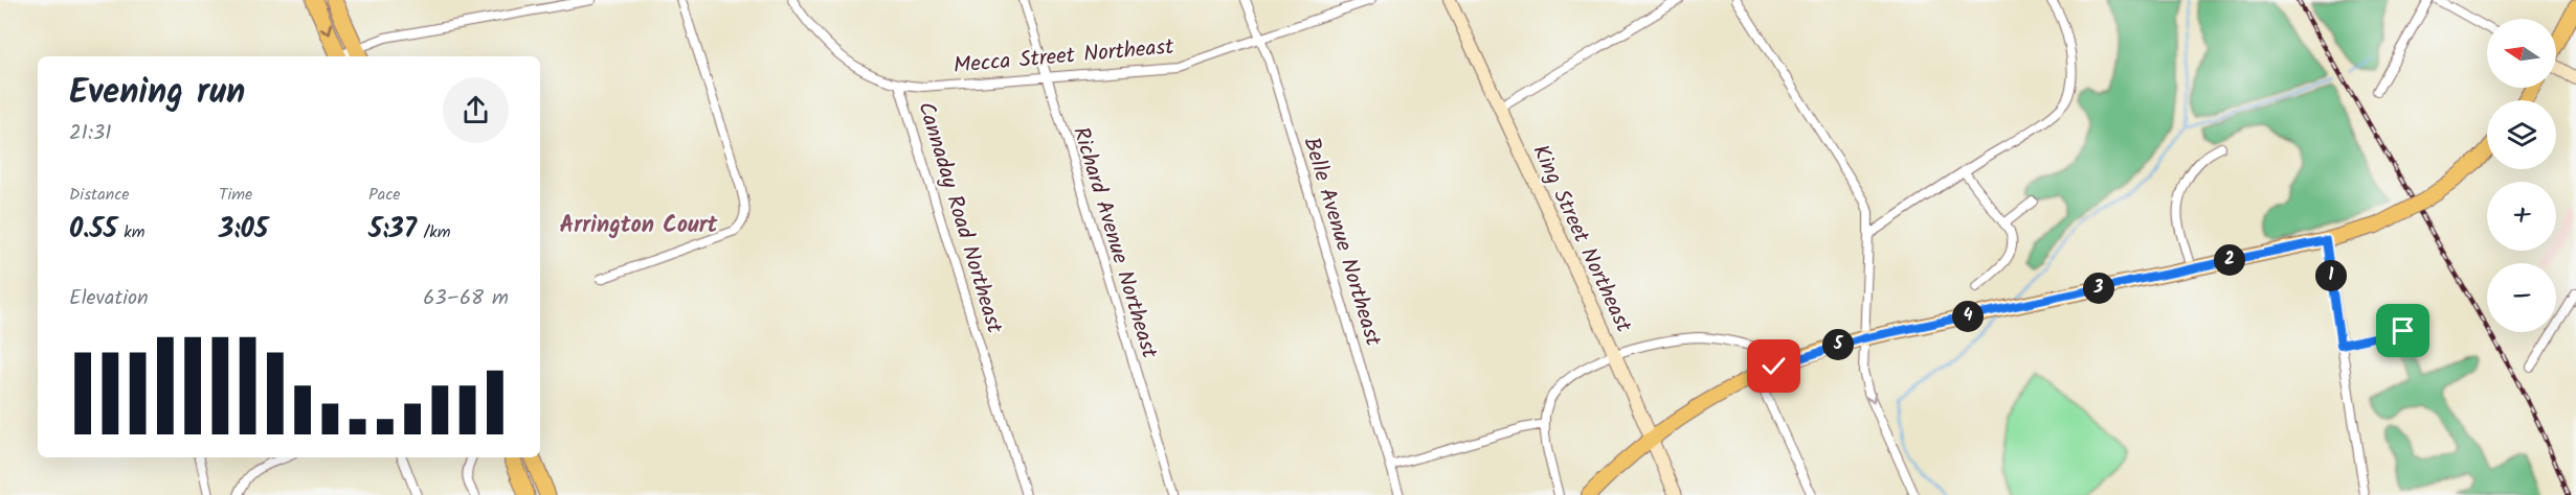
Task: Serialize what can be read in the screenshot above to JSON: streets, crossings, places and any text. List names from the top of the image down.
{
  "streets": {
    "street": [
      "Mecca Street Northeast",
      "Cannaday Road Northeast",
      "King Street Northeast",
      "Belle Avenue Northeast",
      "Richard Avenue Northeast"
    ]
  },
  "crossings": [
    ["Mecca Street Northeast", "Cannaday Road Northeast"],
    ["Mecca Street Northeast", "Belle Avenue Northeast"],
    ["Mecca Street Northeast", "Richard Avenue Northeast"]
  ],
  "districts": ["Arrington Court"],
  "north": "left",
  "page": {
    "map_buttons": ["+", "−"],
    "heading": ["Evening run", "21:31"],
    "stats": [
      ["Distance", "0.55 km"],
      ["Time", "3:05"],
      ["Pace", "5:37 /km"]
    ],
    "pins": [
      "2",
      "1",
      "3",
      "4",
      "5"
    ],
    "chart": ["Elevation", "63–68 m"]
  }
}
